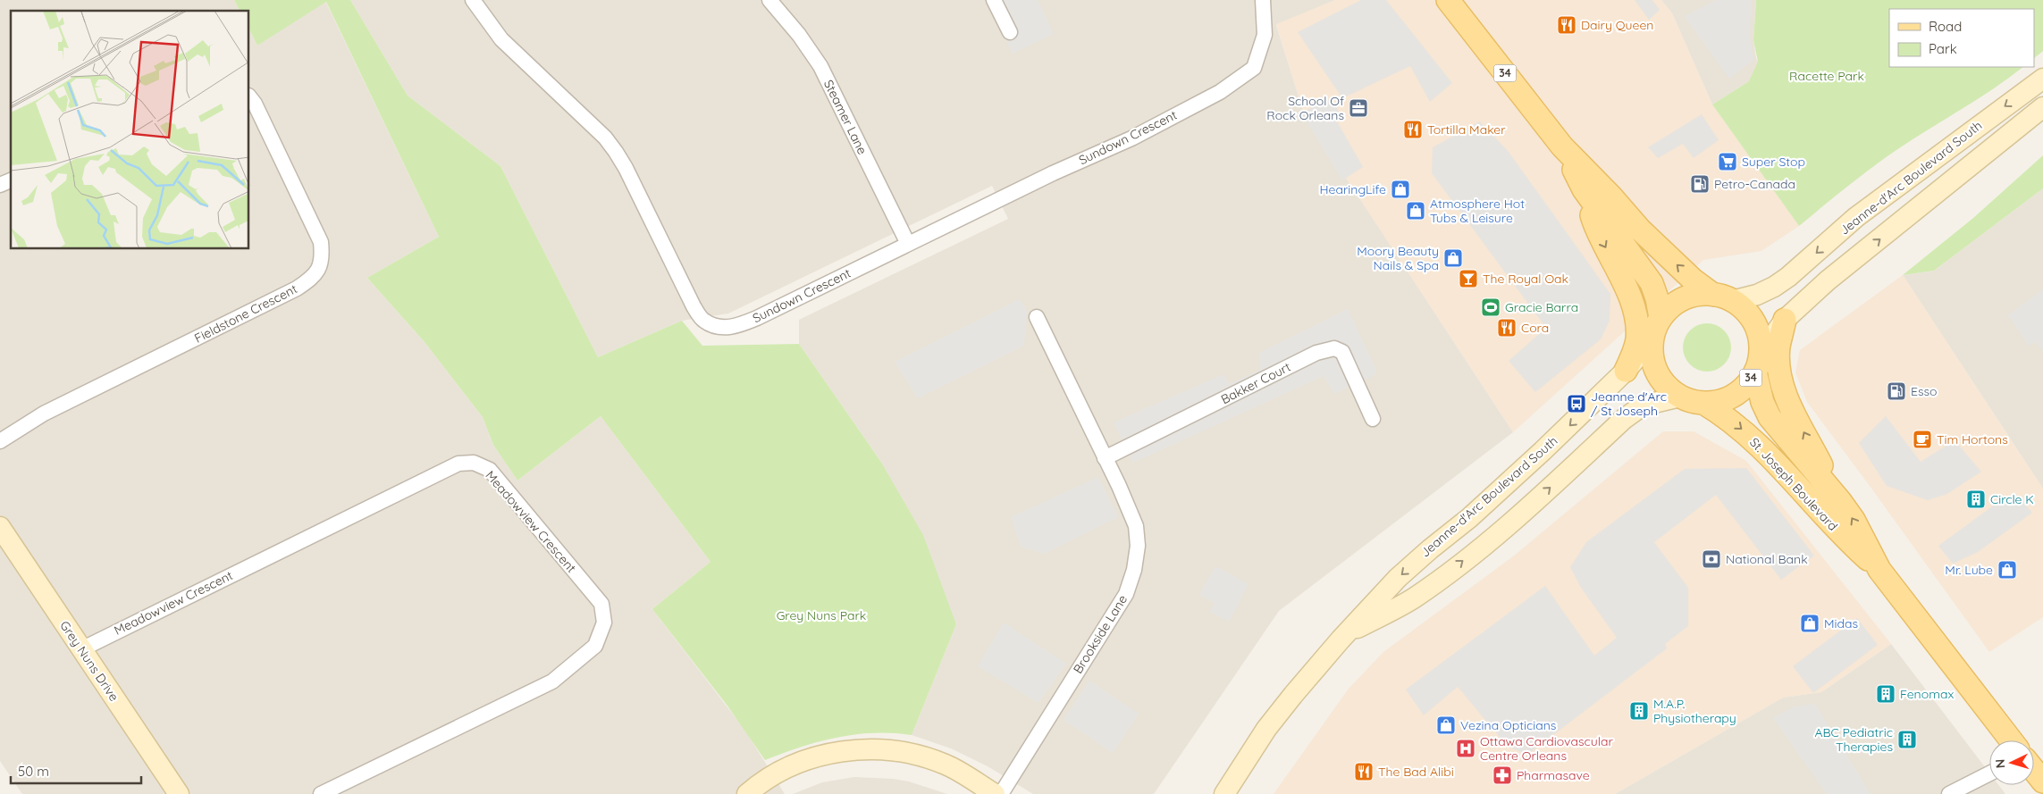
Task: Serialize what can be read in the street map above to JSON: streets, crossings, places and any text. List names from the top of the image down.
{
  "streets": {
    "main road": [
      "34",
      "Jeanne-d'Arc Boulevard South",
      "St. Joseph Boulevard",
      "Grey Nuns Drive"
    ],
    "street": [
      "Steamer Lane",
      "Sundown Crescent",
      "Fieldstone Crescent",
      "Bakker Court",
      "Meadowview Crescent",
      "Brookside Lane"
    ]
  },
  "crossings": [
    ["34", "Jeanne-d'Arc Boulevard South"],
    ["34", "St. Joseph Boulevard"],
    ["Steamer Lane", "Sundown Crescent"],
    ["Jeanne-d'Arc Boulevard South", "St. Joseph Boulevard"],
    ["Bakker Court", "Brookside Lane"],
    ["Meadowview Crescent", "Grey Nuns Drive"]
  ],
  "parks": ["Racette Park", "Grey Nuns Park"],
  "places": {
    "restaurant": [
      "Dairy Queen",
      "Tortilla Maker",
      "Cora",
      "The Bad Alibi"
    ],
    "office": ["School Of Rock Orleans"],
    "supermarket": ["Super Stop"],
    "fuel station": ["Petro-Canada", "Esso"],
    "shop": [
      "HearingLife",
      "Atmosphere Hot Tubs & Leisure",
      "Moory Beauty Nails & Spa",
      "Mr. Lube",
      "Midas",
      "Vezina Opticians"
    ],
    "bar": ["The Royal Oak"],
    "sports": ["Gracie Barra"],
    "bus stop": ["Jeanne d'Arc / St Joseph"],
    "cafe": ["Tim Hortons"],
    "building": [
      "Circle K",
      "Fenomax",
      "M.A.P. Physiotherapy",
      "ABC Pediatric Therapies"
    ],
    "bank": ["National Bank"],
    "hospital": ["Ottawa Cardiovascular Centre Orleans"],
    "pharmacy": ["Pharmasave"]
  },
  "legend": ["Road", "Park"],
  "scale_bar": "50 m",
  "north": "left"
}
